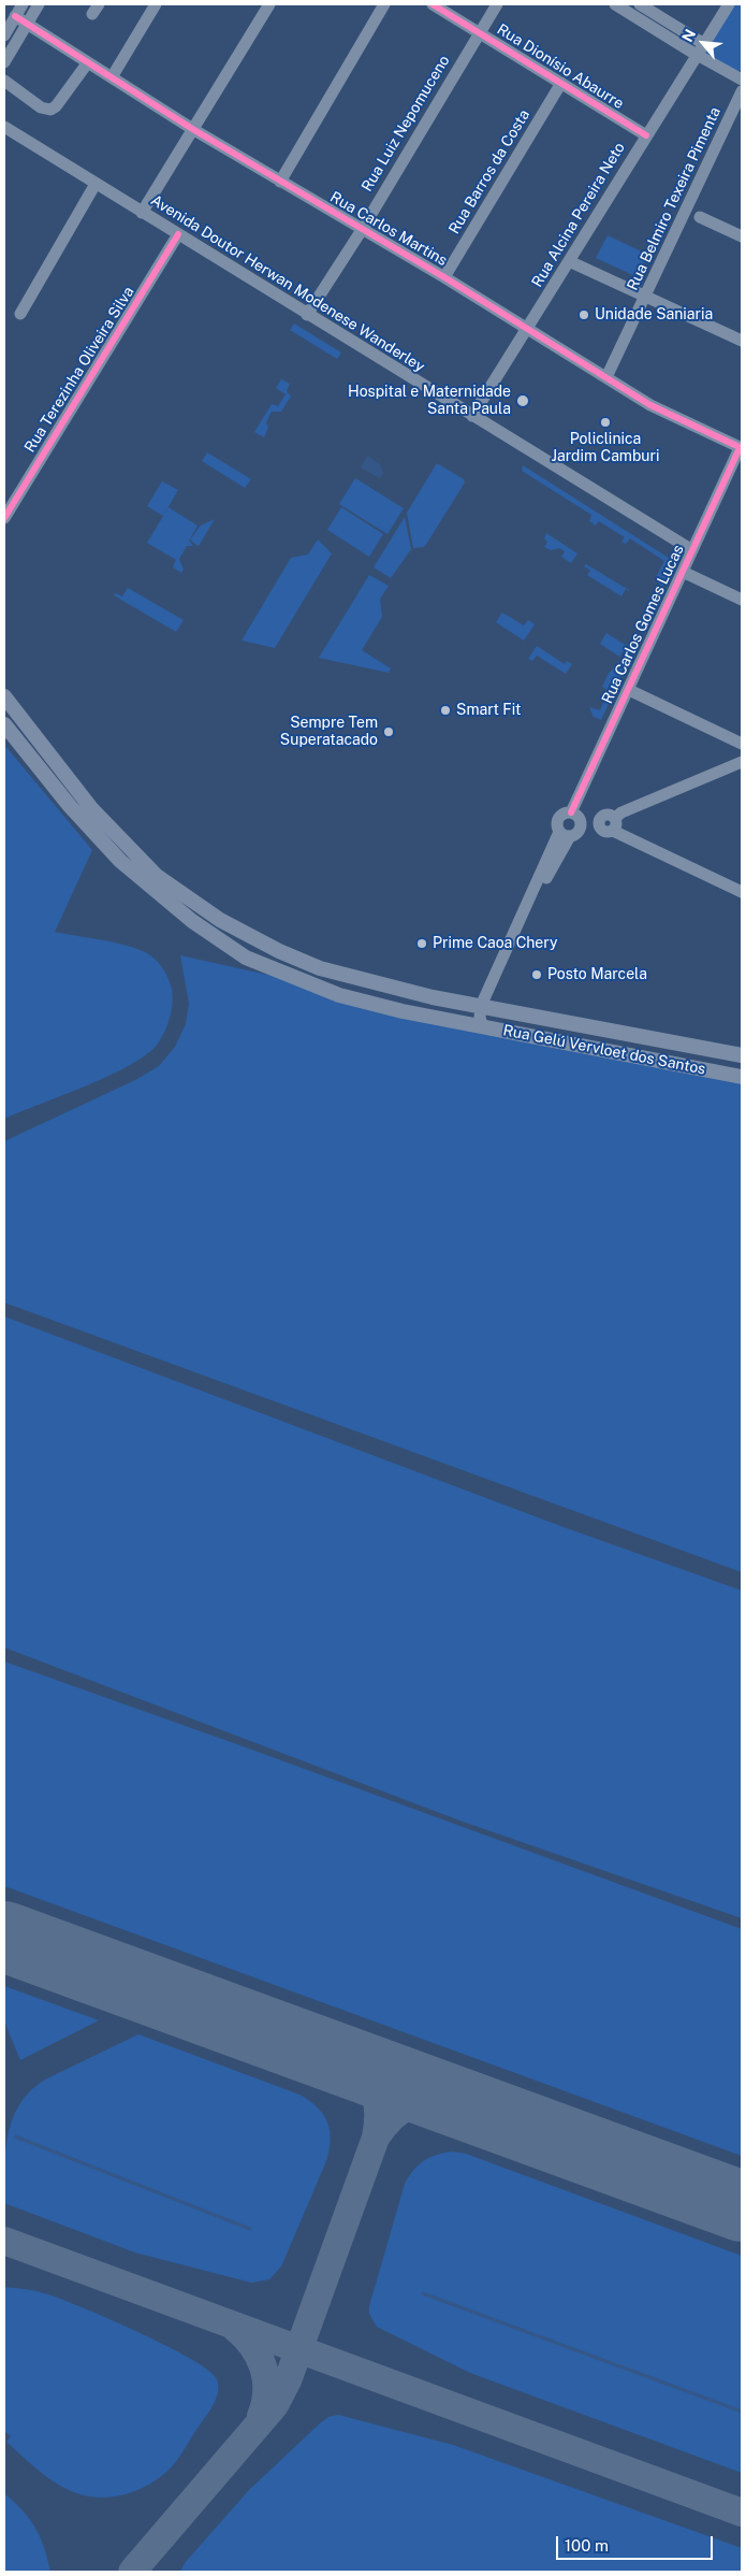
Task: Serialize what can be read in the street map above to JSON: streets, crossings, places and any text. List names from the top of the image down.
{
  "streets": {
    "main road": ["Rua Gelú Vervloet dos Santos"],
    "street": [
      "Rua Dionísio Abaurre",
      "Rua Luiz Nepomuceno",
      "Rua Barros da Costa",
      "Rua Belmiro Texeira Pimenta",
      "Rua Alcina Pereira Neto",
      "Rua Carlos Martins",
      "Avenida Doutor Herwan Modenese Wanderley",
      "Rua Terezinha Oliveira Silva",
      "Rua Carlos Gomes Lucas"
    ]
  },
  "crossings": [
    ["Rua Dionísio Abaurre", "Rua Luiz Nepomuceno"],
    ["Rua Dionísio Abaurre", "Rua Barros da Costa"],
    ["Rua Dionísio Abaurre", "Rua Alcina Pereira Neto"],
    ["Rua Luiz Nepomuceno", "Rua Carlos Martins"],
    ["Rua Luiz Nepomuceno", "Avenida Doutor Herwan Modenese Wanderley"],
    ["Rua Barros da Costa", "Rua Carlos Martins"],
    ["Rua Belmiro Texeira Pimenta", "Rua Carlos Martins"],
    ["Rua Alcina Pereira Neto", "Rua Carlos Martins"],
    ["Rua Alcina Pereira Neto", "Avenida Doutor Herwan Modenese Wanderley"],
    ["Rua Carlos Martins", "Rua Carlos Gomes Lucas"],
    ["Avenida Doutor Herwan Modenese Wanderley", "Rua Terezinha Oliveira Silva"],
    ["Avenida Doutor Herwan Modenese Wanderley", "Rua Carlos Gomes Lucas"],
    ["Rua Carlos Gomes Lucas", "Rua Gelú Vervloet dos Santos"]
  ],
  "places": [
    "Unidade Saniaria",
    "Hospital e Maternidade Santa Paula",
    "Policlinica Jardim Camburi",
    "Smart Fit",
    "Sempre Tem Superatacado",
    "Prime Caoa Chery",
    "Posto Marcela"
  ],
  "scale_bar": "100 m",
  "north": "top left"
}
